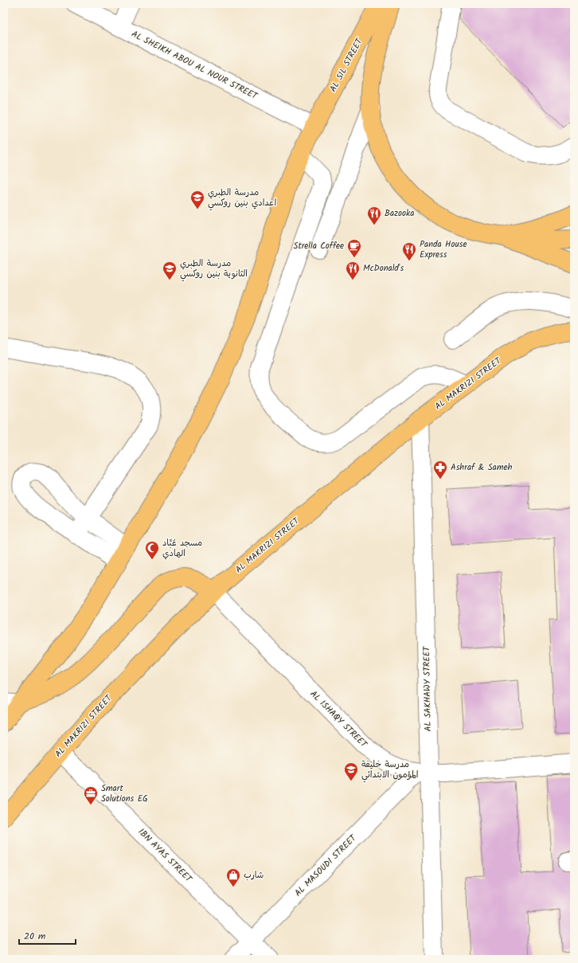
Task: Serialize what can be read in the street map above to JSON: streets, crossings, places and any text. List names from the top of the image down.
{
  "streets": {
    "main road": ["AL SIL STREET", "AL MAKRIZI STREET"],
    "street": [
      "AL SHEIKH ABOU AL NOUR STREET",
      "AL SAKHAWY STREET",
      "AL ISHAQY STREET",
      "IBN AYAS STREET",
      "AL MASOUDI STREET"
    ]
  },
  "crossings": [
    ["AL SHEIKH ABOU AL NOUR STREET", "AL SIL STREET"],
    ["AL MAKRIZI STREET", "AL SAKHAWY STREET"],
    ["AL MAKRIZI STREET", "AL ISHAQY STREET"],
    ["AL MAKRIZI STREET", "IBN AYAS STREET"],
    ["AL SAKHAWY STREET", "AL ISHAQY STREET"],
    ["AL SAKHAWY STREET", "AL MASOUDI STREET"],
    ["AL ISHAQY STREET", "AL MASOUDI STREET"],
    ["IBN AYAS STREET", "AL MASOUDI STREET"]
  ],
  "places": {
    "school or university": ["مدرسة الطبري اعدادي بنين روكسي", "مدرسة الطبري الثانوية بنين روكسي", "مدرسة خليفة المؤمون الابتدائي"],
    "restaurant": ["Bazooka", "Panda House Express", "McDonald's"],
    "cafe": ["Strella Coffee"],
    "pharmacy": ["Ashraf & Sameh"],
    "mosque": ["مسجد عُبَّاد الهادي"],
    "office": ["Smart Solutions EG"],
    "shop": ["شارب"]
  },
  "scale_bar": "20 m"
}
